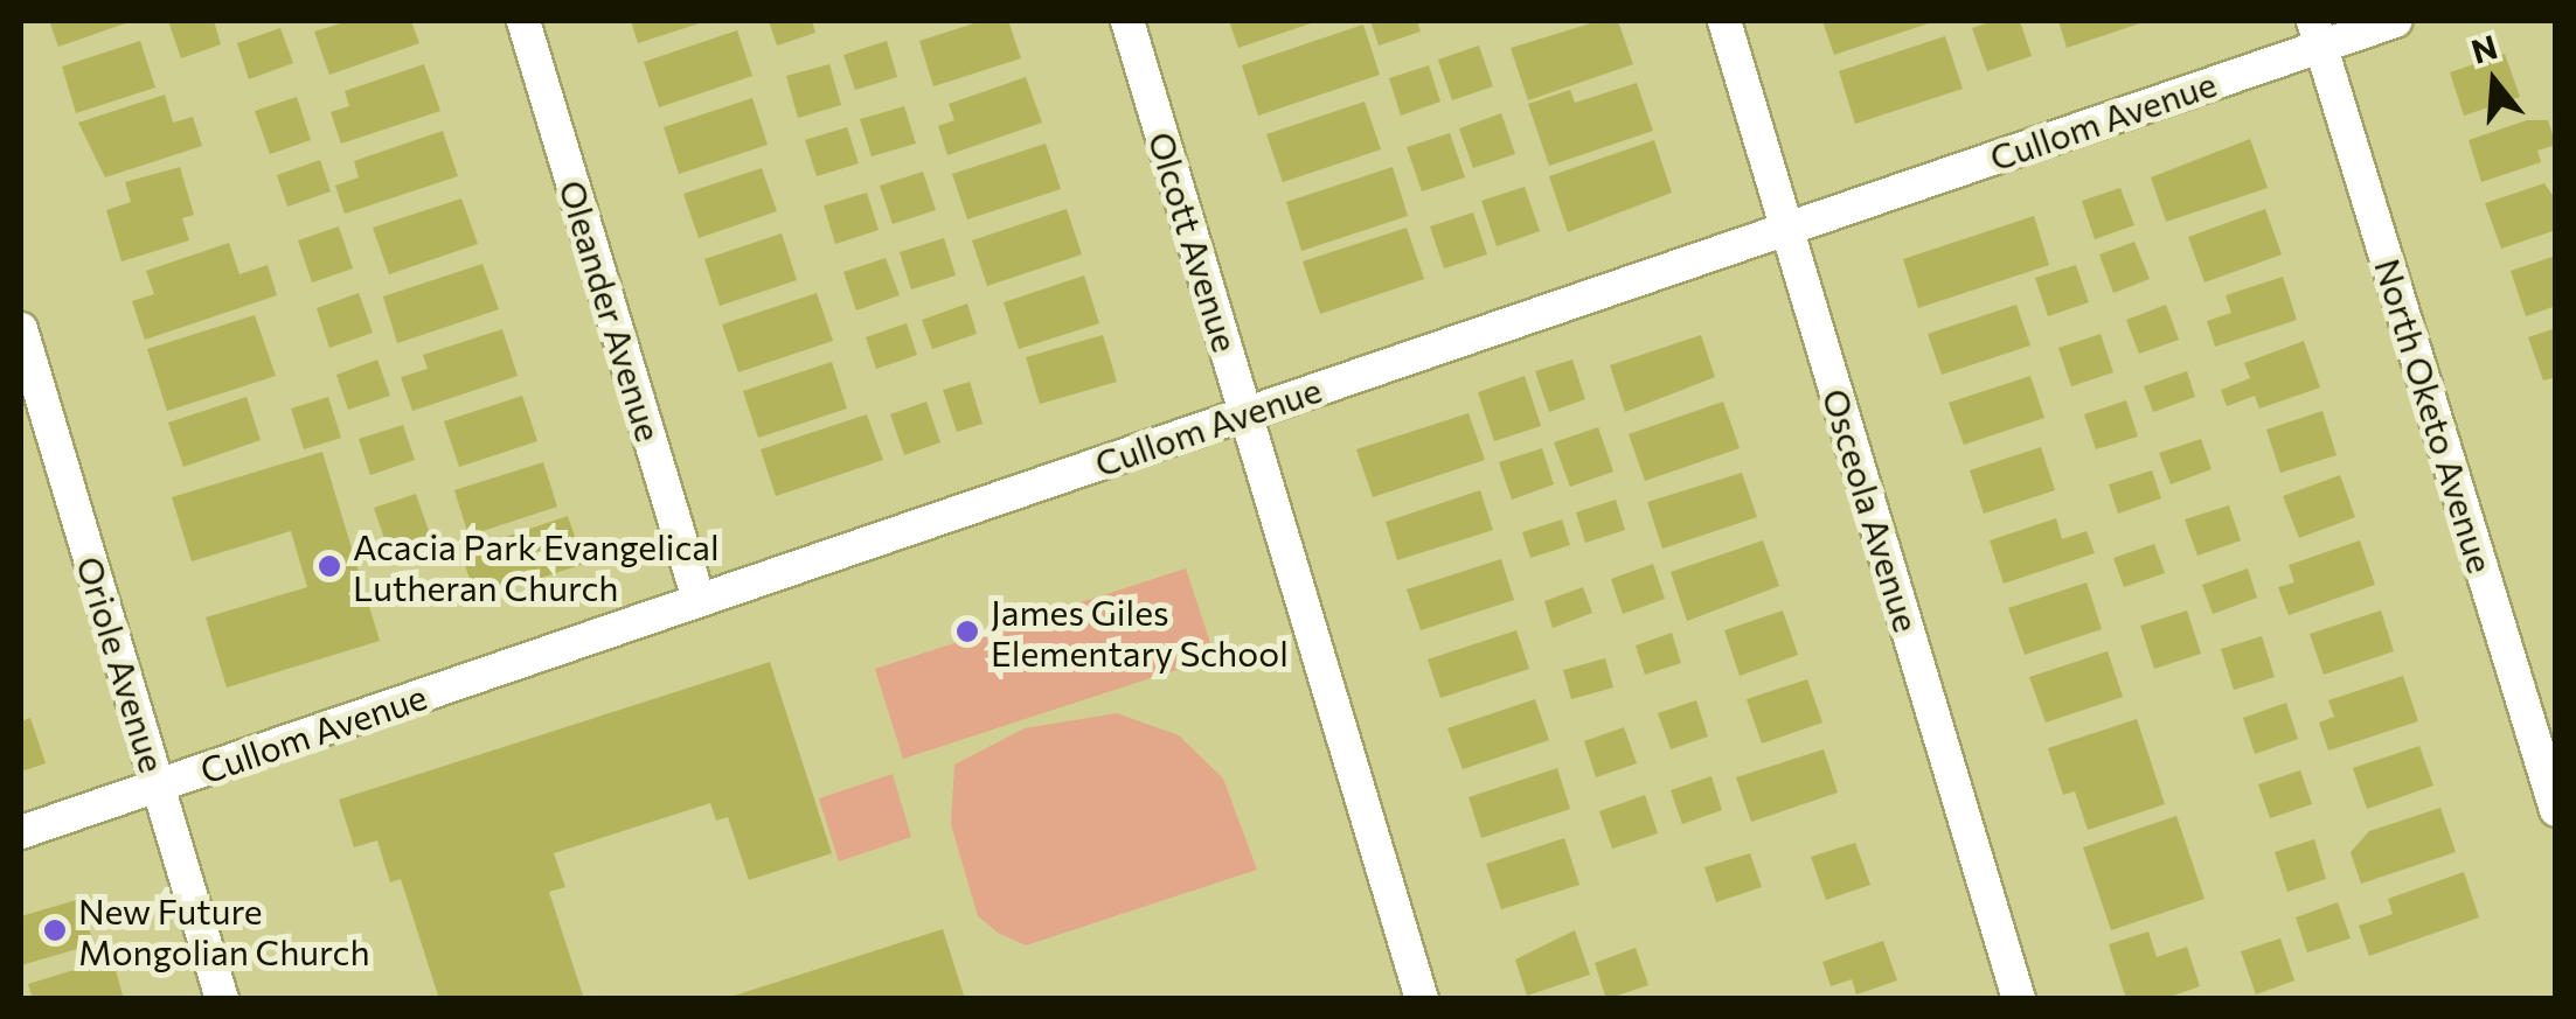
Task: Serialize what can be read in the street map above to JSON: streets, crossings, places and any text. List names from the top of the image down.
{
  "streets": {
    "street": [
      "Cullom Avenue",
      "Olcott Avenue",
      "Oleander Avenue",
      "North Oketo Avenue",
      "Osceola Avenue",
      "Oriole Avenue"
    ]
  },
  "crossings": [
    ["Cullom Avenue", "Olcott Avenue"],
    ["Cullom Avenue", "Oleander Avenue"],
    ["Cullom Avenue", "North Oketo Avenue"],
    ["Cullom Avenue", "Osceola Avenue"],
    ["Cullom Avenue", "Oriole Avenue"]
  ],
  "places": ["Acacia Park Evangelical Lutheran Church", "James Giles Elementary School", "New Future Mongolian Church"],
  "north": "top"
}
